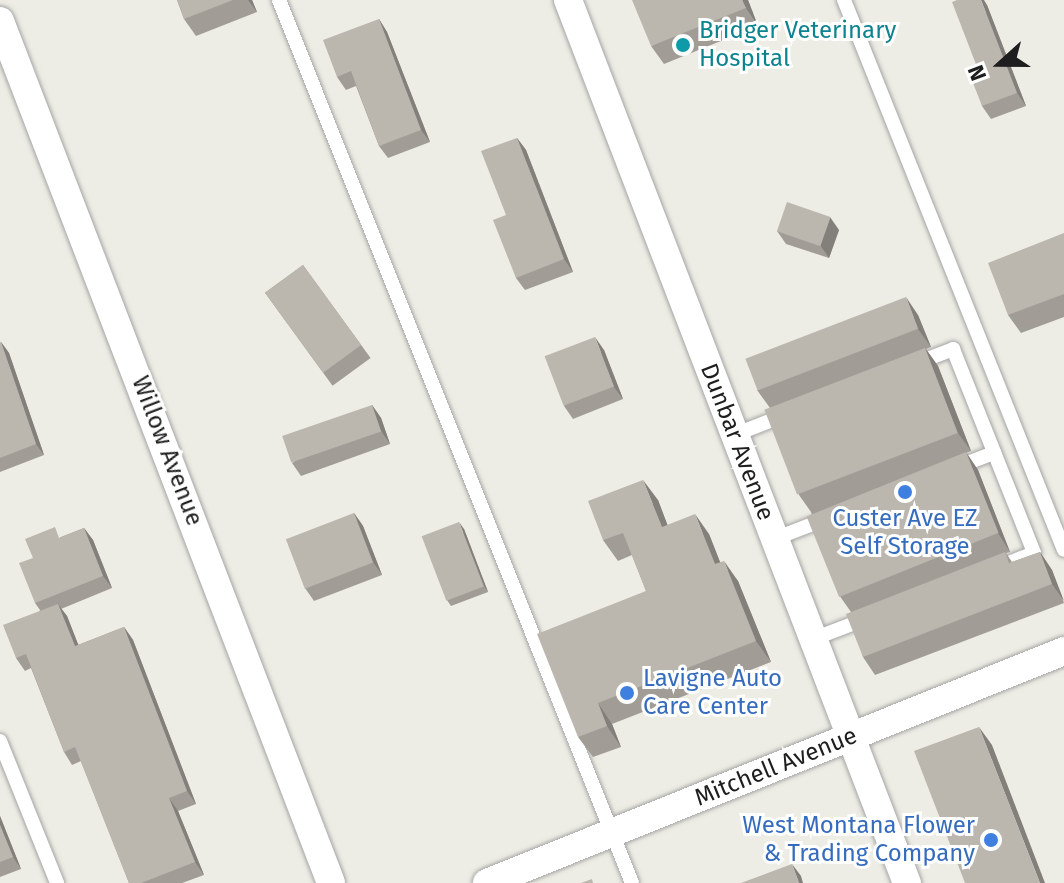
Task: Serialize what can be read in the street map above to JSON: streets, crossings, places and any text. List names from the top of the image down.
{
  "streets": {
    "street": ["Dunbar Avenue", "Willow Avenue", "Mitchell Avenue"]
  },
  "crossings": [
    ["Dunbar Avenue", "Mitchell Avenue"]
  ],
  "places": [
    "Bridger Veterinary Hospital",
    "Custer Ave EZ Self Storage",
    "Lavigne Auto Care Center",
    "West Montana Flower & Trading Company"
  ],
  "north": "left"
}
